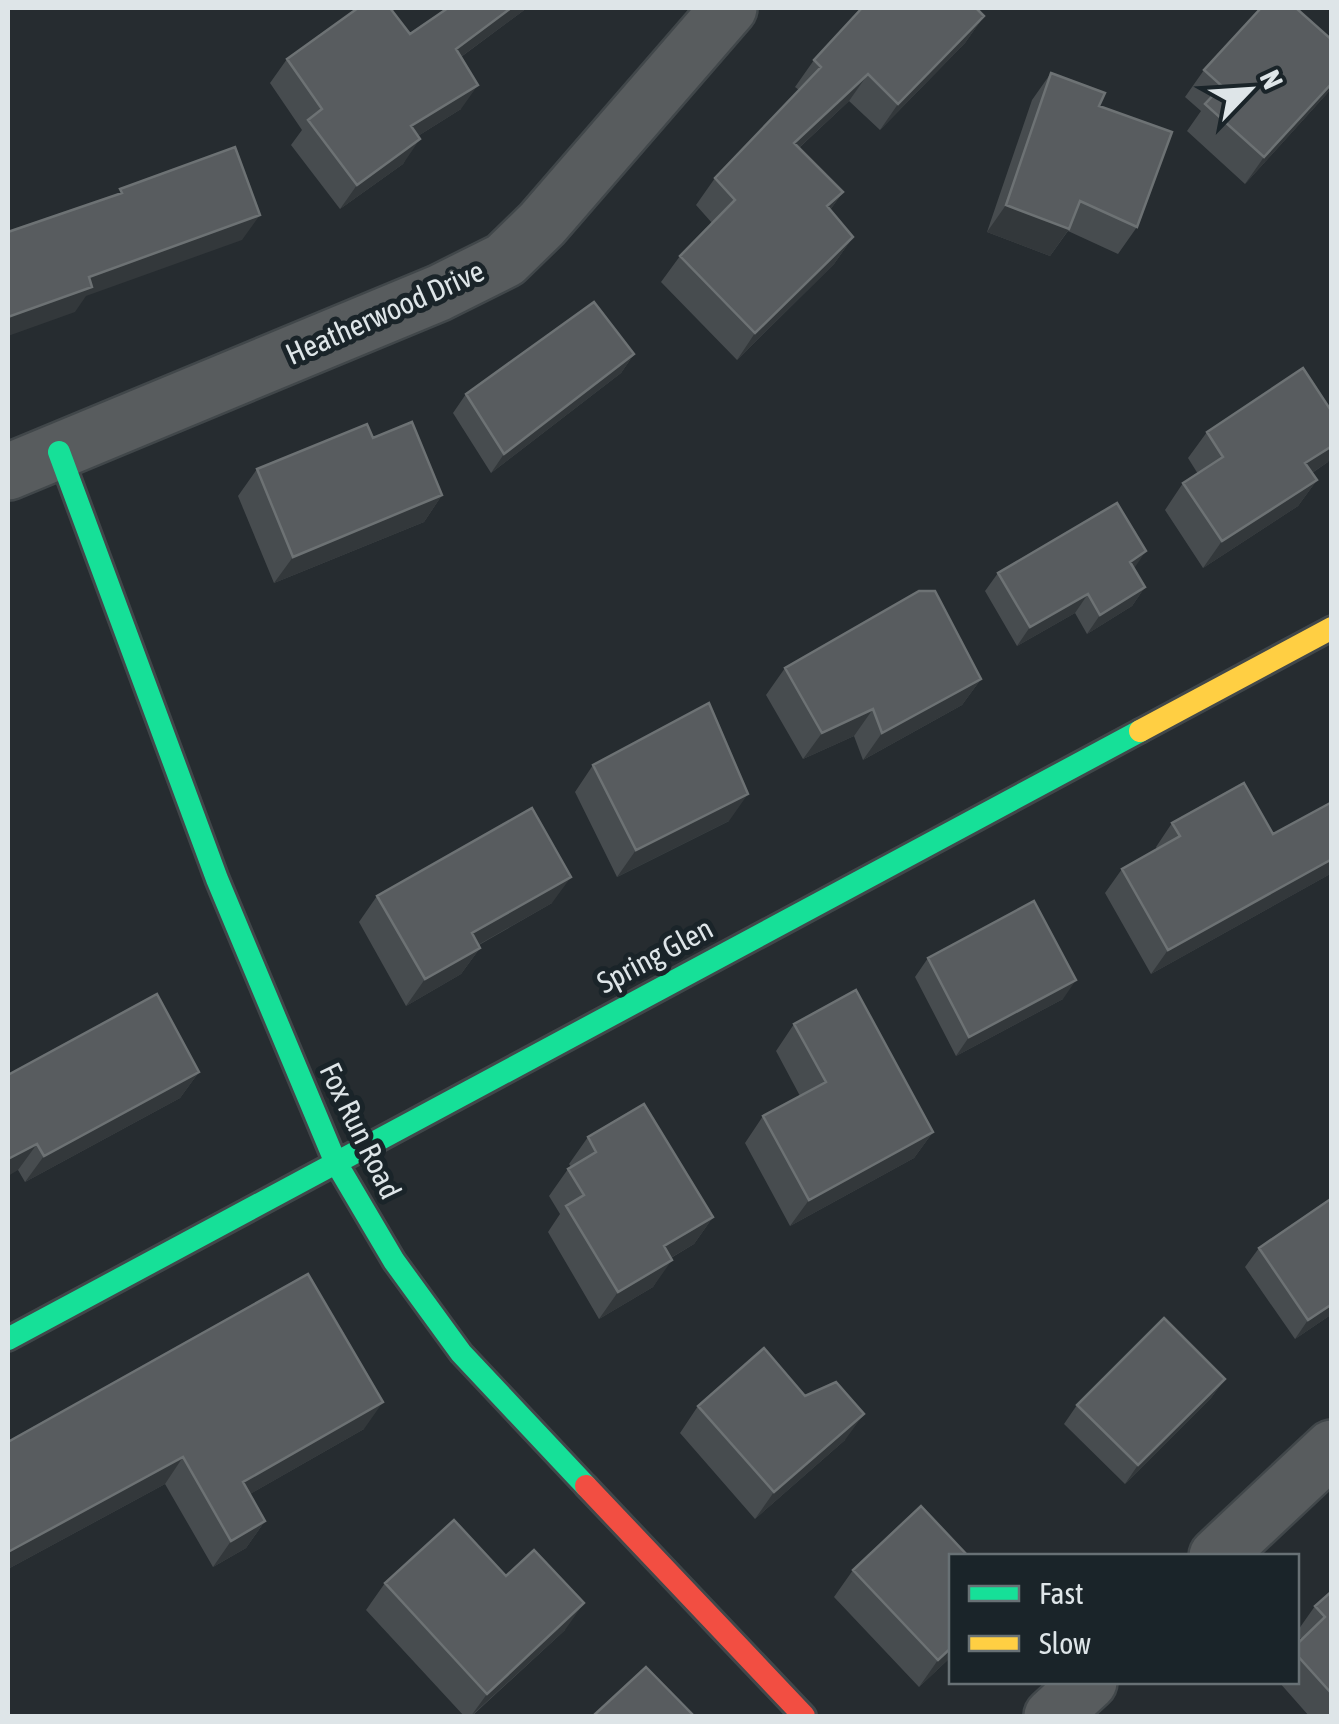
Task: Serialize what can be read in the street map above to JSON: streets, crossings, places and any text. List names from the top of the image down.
{
  "streets": {
    "street": ["Heatherwood Drive", "Spring Glen", "Fox Run Road"]
  },
  "crossings": [
    ["Heatherwood Drive", "Fox Run Road"],
    ["Spring Glen", "Fox Run Road"]
  ],
  "legend": ["Fast", "Slow"],
  "north": "top right"
}
